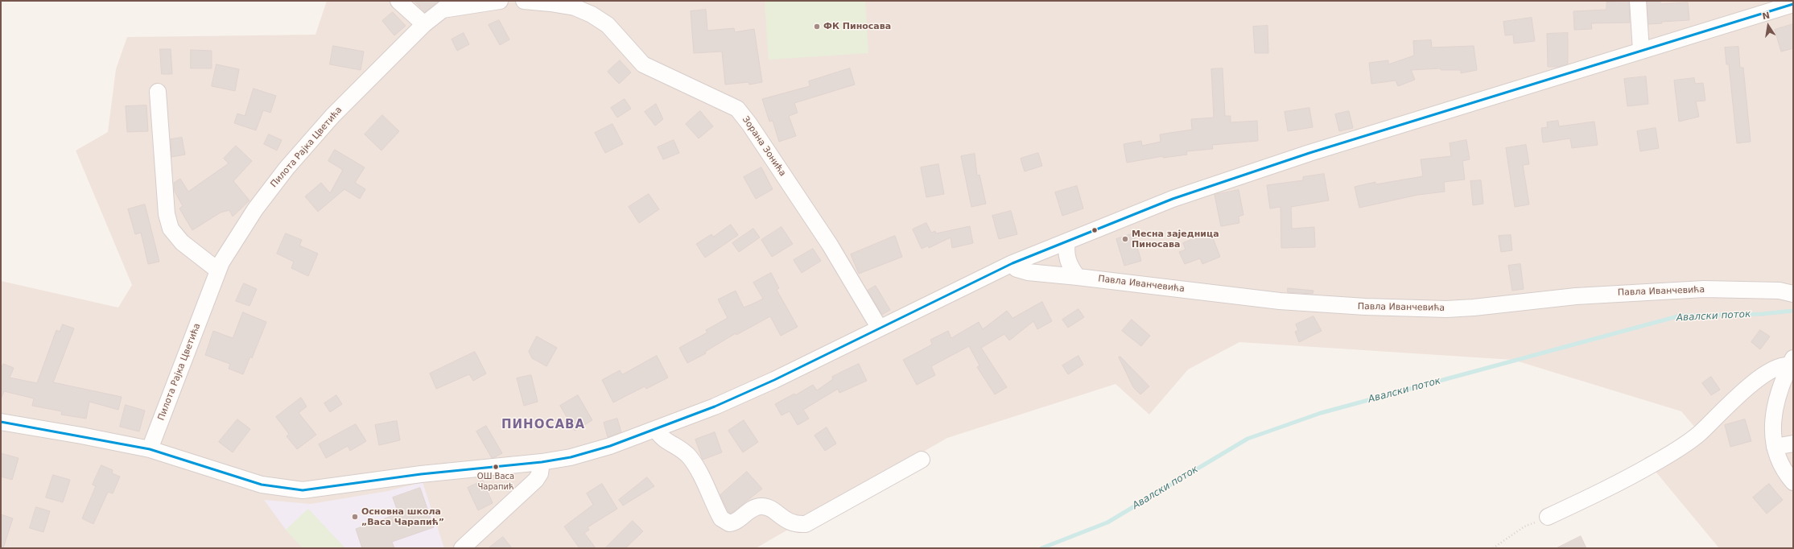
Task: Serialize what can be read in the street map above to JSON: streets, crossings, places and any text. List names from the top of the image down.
{
  "streets": {
    "street": ["Зорана Зонића", "Пилота Рајка Цветића", "Павла Иванчевића"]
  },
  "districts": ["ПИНОСАВА"],
  "water": ["Авалски поток"],
  "places": [
    "ФК Пиносава",
    "Месна заједница Пиносава",
    "ОШ Васа Чарапић",
    "Основна школа „Васа Чарапић”"
  ],
  "north": "top"
}
